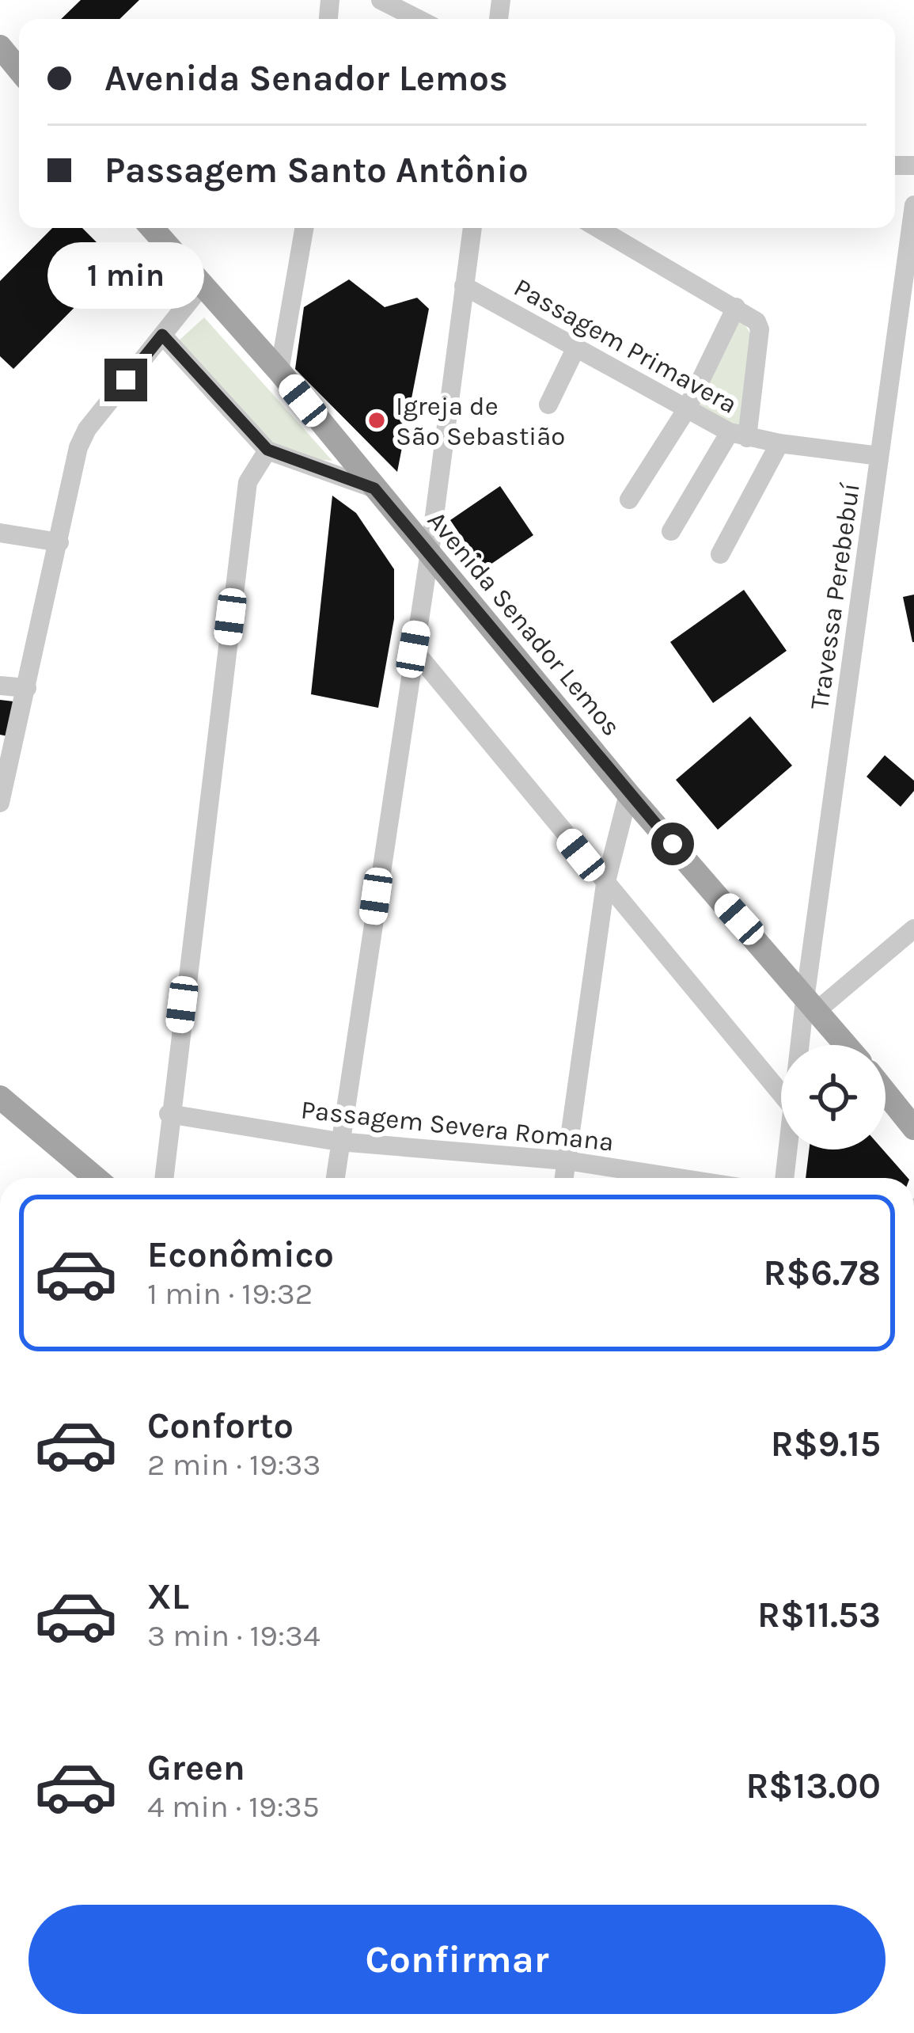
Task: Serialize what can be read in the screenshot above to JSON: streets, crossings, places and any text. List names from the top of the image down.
{
  "streets": {
    "main road": ["Avenida Senador Lemos"],
    "street": ["Passagem Primavera", "Travessa Perebebuí", "Passagem Severa Romana"]
  },
  "crossings": [
    ["Passagem Primavera", "Travessa Perebebuí"],
    ["Travessa Perebebuí", "Avenida Senador Lemos"]
  ],
  "places": ["Igreja de São Sebastião"],
  "page": {
    "banner": ["Avenida Senador Lemos", "Passagem Santo Antônio"],
    "bubble": "1 min",
    "list": [
      {
        "name": "Econômico",
        "note": "1 min · 19:32",
        "value": "R$6.78"
      },
      {
        "name": "Conforto",
        "note": "2 min · 19:33",
        "value": "R$9.15"
      },
      {
        "name": "XL",
        "note": "3 min · 19:34",
        "value": "R$11.53"
      },
      {
        "name": "Green",
        "note": "4 min · 19:35",
        "value": "R$13.00"
      }
    ],
    "buttons": "Confirmar"
  }
}
